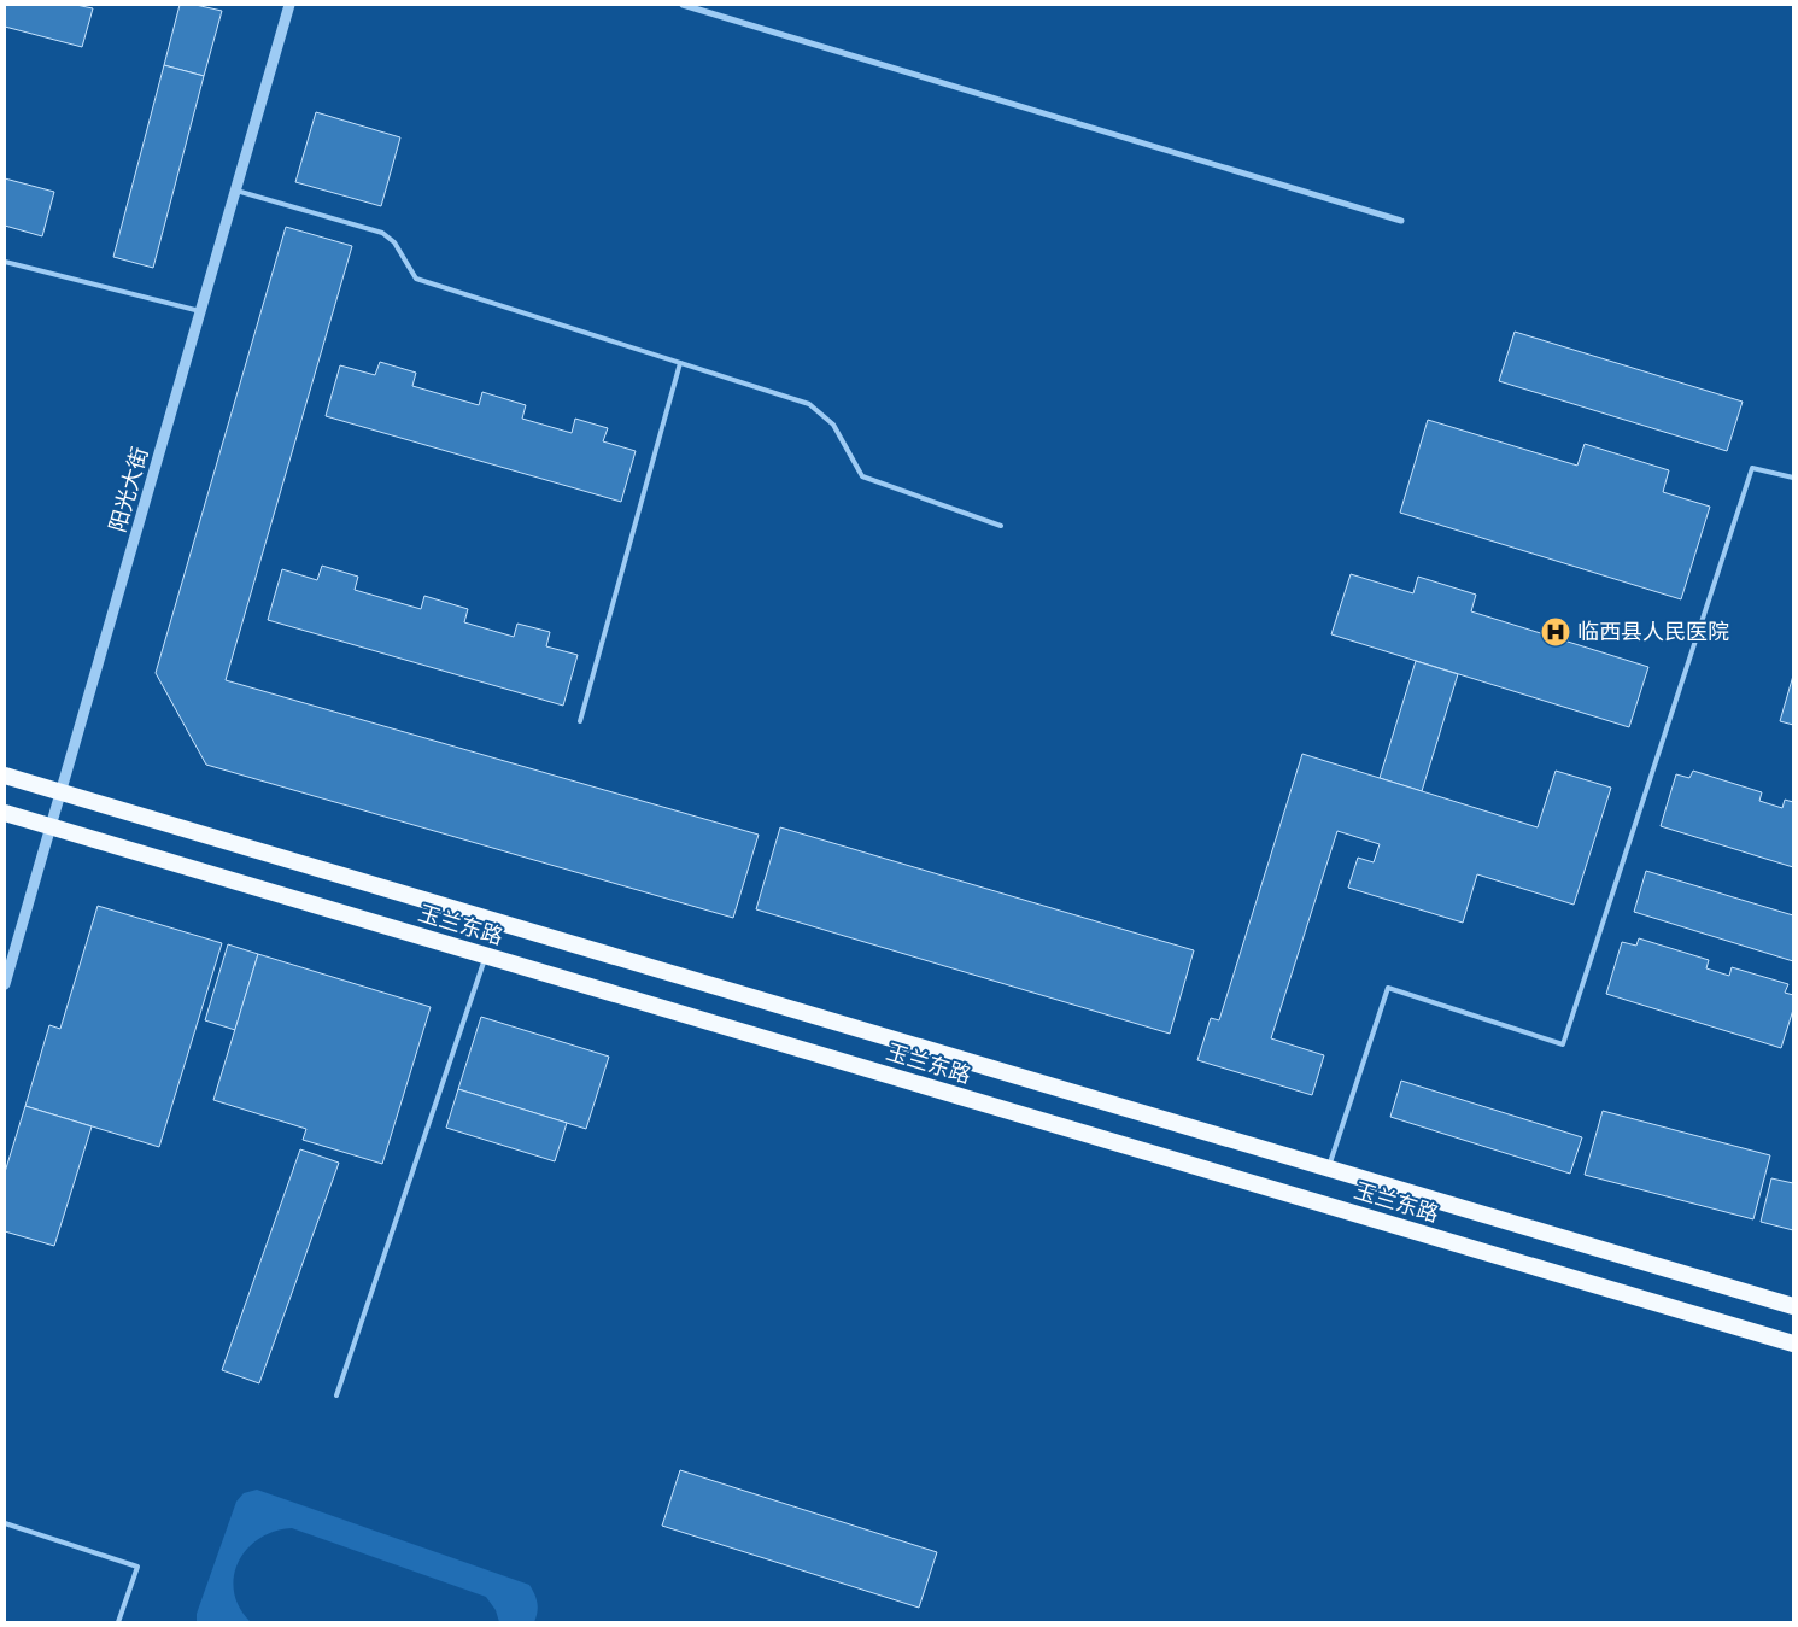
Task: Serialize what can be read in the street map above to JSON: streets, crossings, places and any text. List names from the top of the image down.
{
  "streets": {
    "highway": ["玉兰东路"],
    "street": ["阳光大街"]
  },
  "crossings": [
    ["阳光大街", "玉兰东路"]
  ],
  "places": {
    "hospital": ["临西县人民医院"]
  }
}
